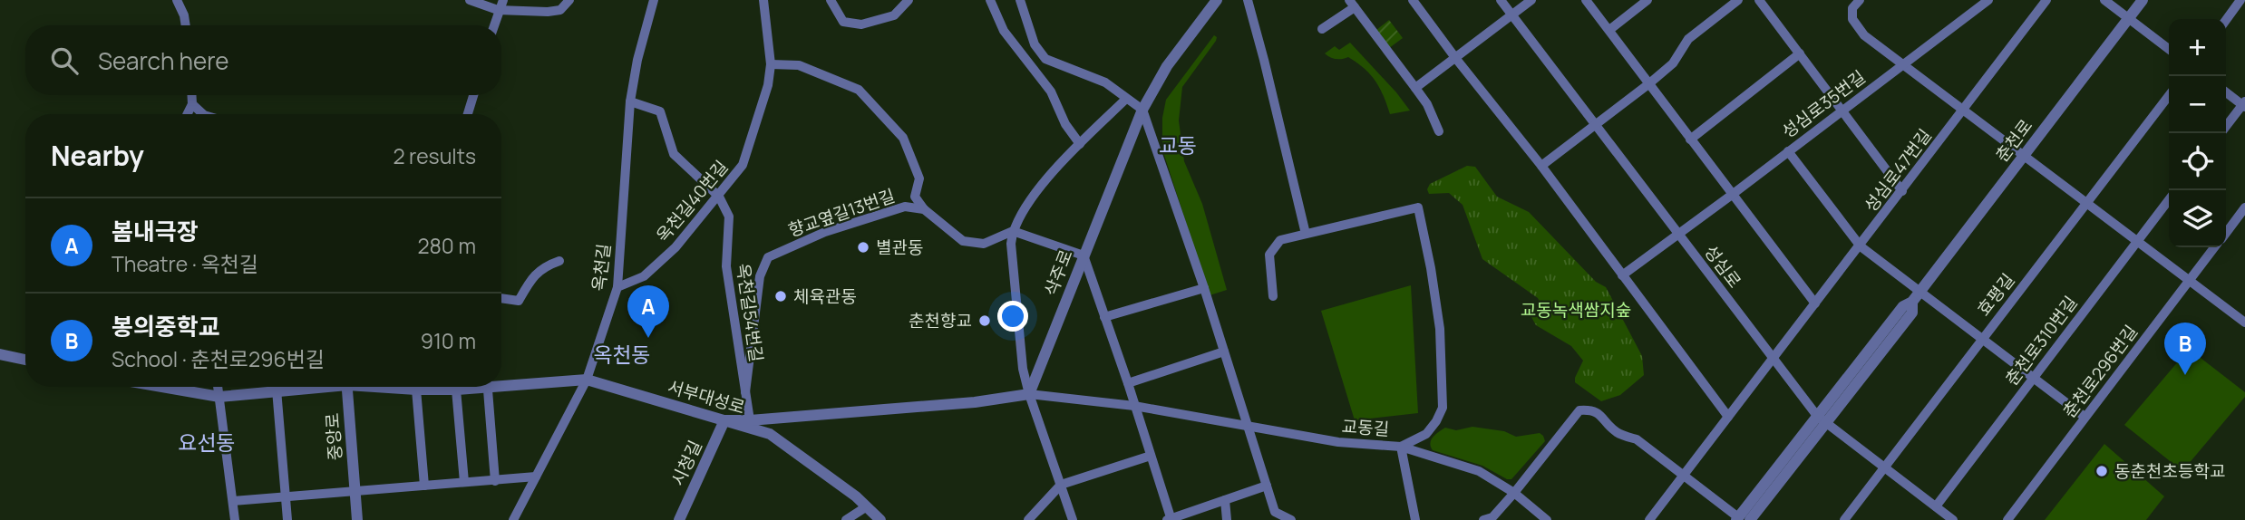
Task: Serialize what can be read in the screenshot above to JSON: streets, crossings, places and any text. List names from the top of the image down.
{
  "streets": {
    "street": [
      "성심로35번길",
      "춘천로",
      "성심로47번길",
      "옥천길40번길",
      "향교옆길13번길",
      "성심로",
      "옥천길",
      "삭주로",
      "효평길",
      "옥천길54번길",
      "춘천로310번길",
      "춘천로296번길",
      "서부대성로",
      "교동길",
      "중앙로",
      "시청길"
    ]
  },
  "crossings": [
    ["성심로35번길", "성심로"],
    ["춘천로", "성심로"],
    ["성심로47번길", "성심로"],
    ["옥천길40번길", "옥천길"],
    ["옥천길40번길", "옥천길54번길"],
    ["향교옆길13번길", "옥천길54번길"],
    ["성심로", "효평길"],
    ["성심로", "춘천로310번길"],
    ["옥천길", "옥천길54번길"],
    ["옥천길", "서부대성로"],
    ["삭주로", "교동길"],
    ["서부대성로", "시청길"]
  ],
  "districts": ["교동", "옥천동", "요선동"],
  "parks": ["교동녹색쌈지숲"],
  "places": [
    "별관동",
    "체육관동",
    "춘천향교",
    "동춘천초등학교"
  ],
  "page": {
    "map_buttons": ["+", "−"],
    "search": "Search here",
    "heading": ["Nearby", "2 results"],
    "list": [
      {
        "mark": "A",
        "name": "봄내극장",
        "note": "Theatre · 옥천길",
        "value": "280 m"
      },
      {
        "mark": "B",
        "name": "봉의중학교",
        "note": "School · 춘천로296번길",
        "value": "910 m"
      }
    ],
    "pins": ["A", "B"]
  }
}
